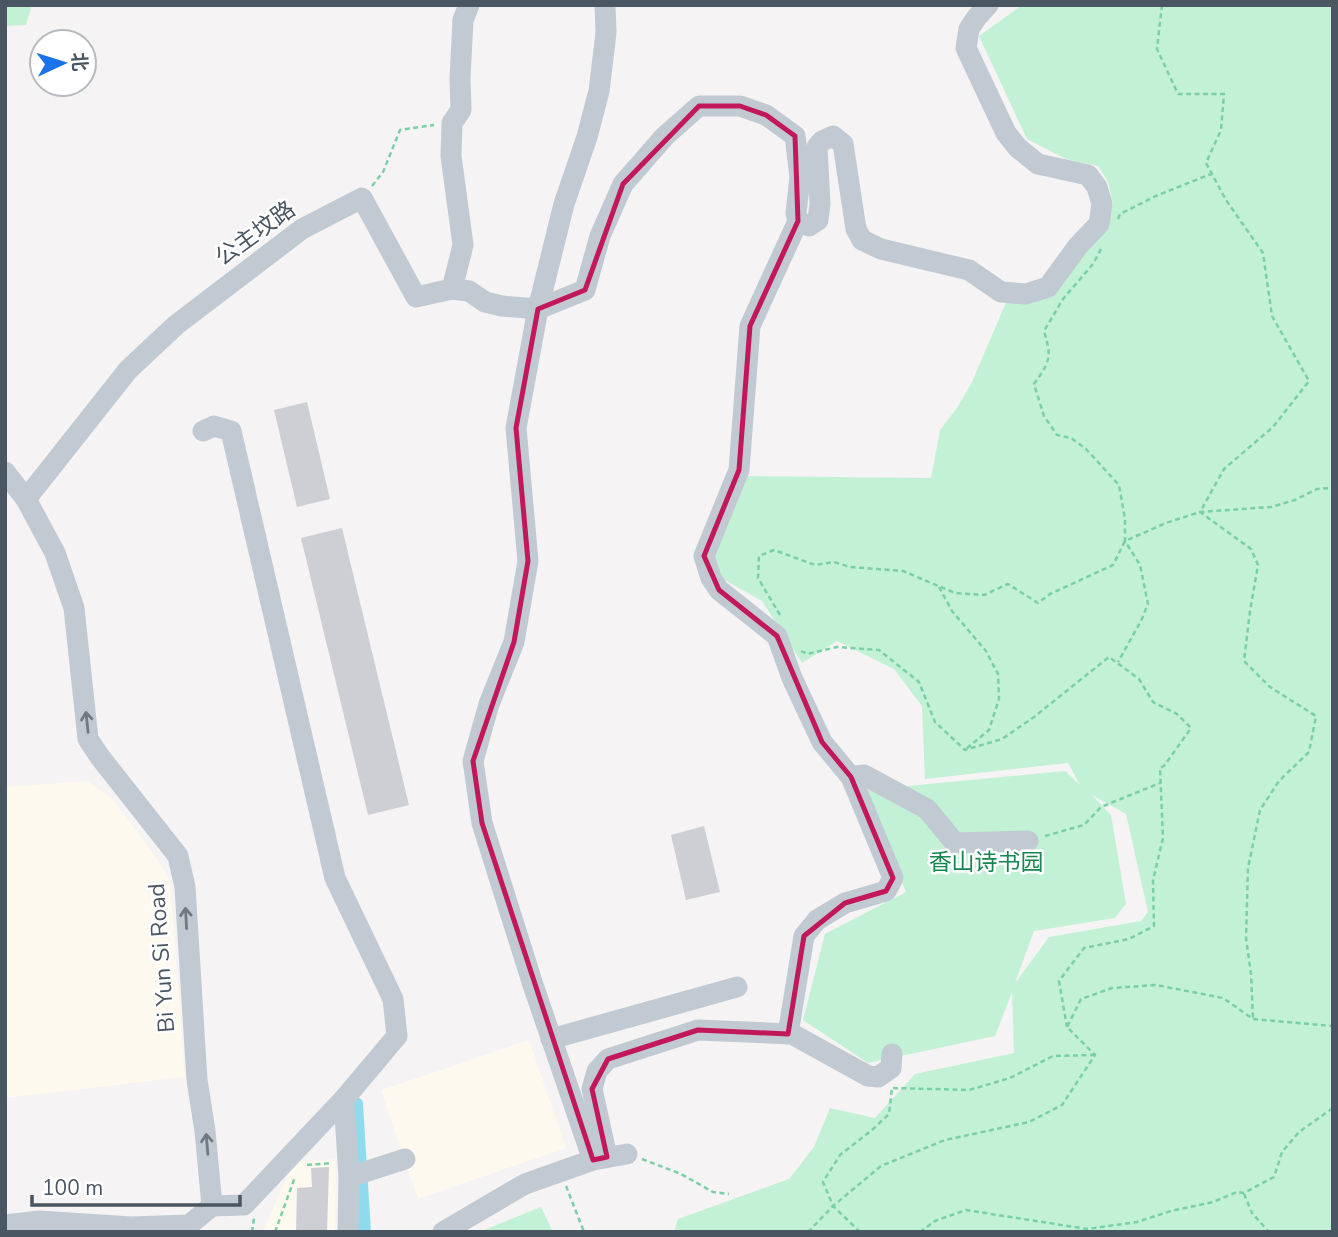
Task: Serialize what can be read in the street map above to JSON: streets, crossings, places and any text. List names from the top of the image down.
{
  "streets": {
    "street": ["公主坟路", "Bi Yun Si Road"]
  },
  "crossings": [
    ["公主坟路", "Bi Yun Si Road"]
  ],
  "parks": ["香山诗书园"],
  "scale_bar": "100 m",
  "north": "right"
}
